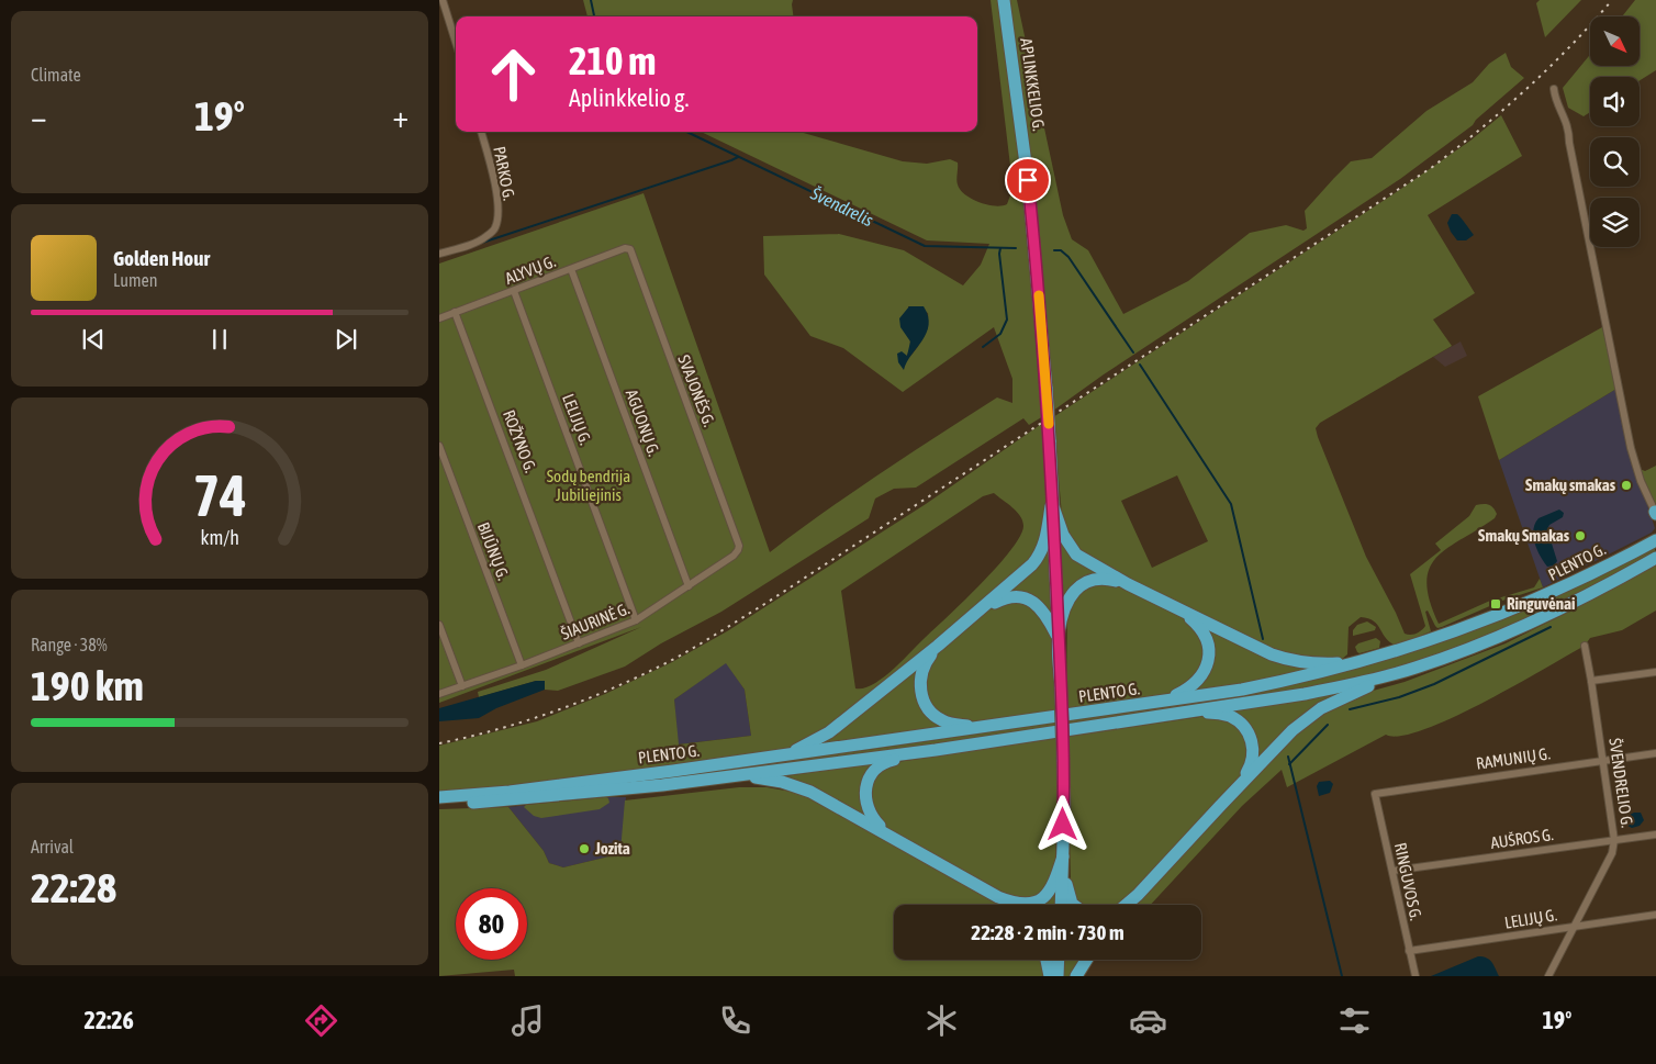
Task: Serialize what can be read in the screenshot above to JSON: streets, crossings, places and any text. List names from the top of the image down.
{
  "streets": {
    "highway": ["APLINKKELIO G.", "PLENTO G."],
    "street": [
      "PARKO G.",
      "ALYVŲ G.",
      "SVAJONĖS G.",
      "LELIJŲ G.",
      "AGUONŲ G.",
      "ROŽYNO G.",
      "BIJŪNŲ G.",
      "ŠIAURINĖ G.",
      "RAMUNIŲ G.",
      "ŠVENDRELIO G.",
      "AUŠROS G.",
      "RINGUVOS G."
    ]
  },
  "crossings": [
    ["ALYVŲ G.", "SVAJONĖS G."],
    ["ALYVŲ G.", "LELIJŲ G."],
    ["ALYVŲ G.", "AGUONŲ G."],
    ["ALYVŲ G.", "ROŽYNO G."],
    ["SVAJONĖS G.", "ŠIAURINĖ G."],
    ["LELIJŲ G.", "ŠIAURINĖ G."],
    ["LELIJŲ G.", "ŠVENDRELIO G."],
    ["LELIJŲ G.", "RINGUVOS G."],
    ["AGUONŲ G.", "ŠIAURINĖ G."],
    ["ROŽYNO G.", "ŠIAURINĖ G."],
    ["BIJŪNŲ G.", "ŠIAURINĖ G."],
    ["RAMUNIŲ G.", "ŠVENDRELIO G."],
    ["RAMUNIŲ G.", "RINGUVOS G."],
    ["ŠVENDRELIO G.", "AUŠROS G."],
    ["AUŠROS G.", "RINGUVOS G."]
  ],
  "water": ["Švendrelis"],
  "parks": ["Sodų bendrija Jubiliejinis"],
  "places": {
    "other": ["Smakų smakas", "Smakų Smakas", "Jozita"],
    "transit": ["Ringuvėnai"]
  },
  "north": "bottom right",
  "page": {
    "tile": [
      "Climate",
      ["Range · 38%", "190 km"],
      ["Arrival", "22:28"]
    ],
    "turn": ["210 m", "Aplinkkelio g."],
    "heat": ["−", "19°", "+"],
    "song": ["Golden Hour", "Lumen"],
    "limit": "80",
    "trip": "22:28 · 2 min · 730 m",
    "tabs": ["22:26", "19°"],
    "gauge": ["74", "km/h"]
  }
}
